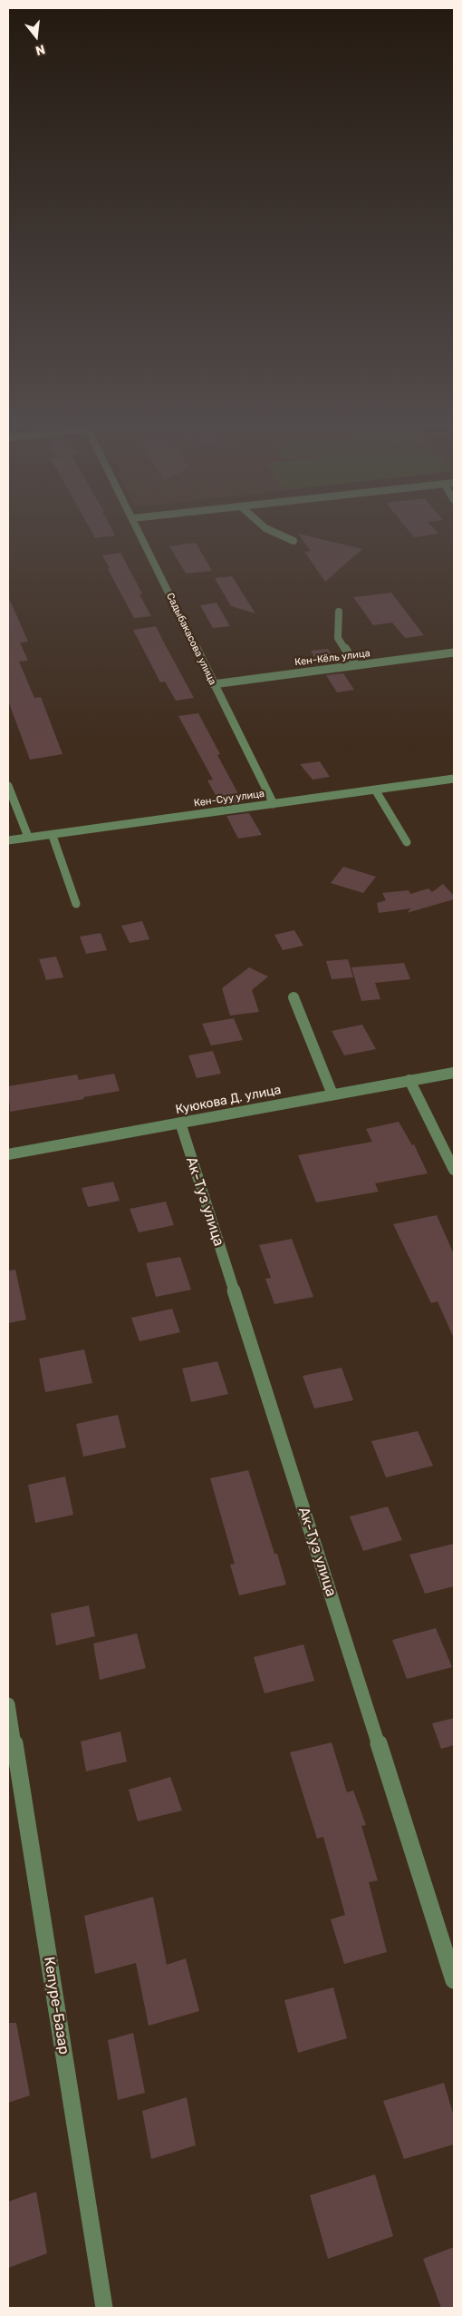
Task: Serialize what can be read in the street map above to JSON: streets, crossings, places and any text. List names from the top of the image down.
{
  "streets": {
    "street": [
      "Садыбакасова улица",
      "Кен-Кёль улица",
      "Кен-Суу улица",
      "Куюкова Д. улица",
      "Ак-Туз улица",
      "Кепуре-Базар"
    ]
  },
  "crossings": [
    ["Садыбакасова улица", "Кен-Кёль улица"],
    ["Садыбакасова улица", "Кен-Суу улица"],
    ["Куюкова Д. улица", "Ак-Туз улица"]
  ],
  "north": "bottom"
}
